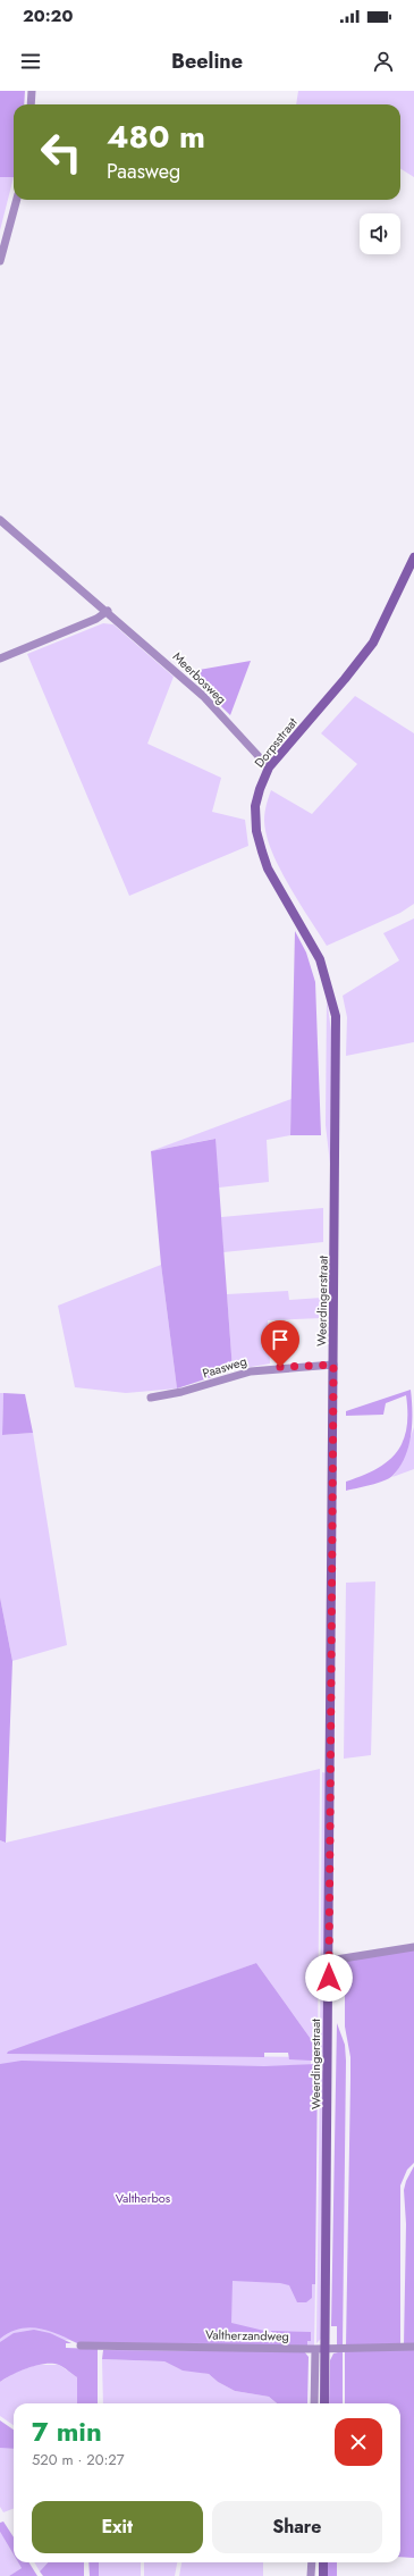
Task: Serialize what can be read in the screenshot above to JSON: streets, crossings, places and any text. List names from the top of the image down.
{
  "streets": {
    "main road": ["Dorpsstraat", "Weerdingerstraat"],
    "street": ["Meerbosweg", "Paasweg", "Valtherzandweg"]
  },
  "crossings": [
    ["Meerbosweg", "Dorpsstraat"],
    ["Dorpsstraat", "Weerdingerstraat"],
    ["Weerdingerstraat", "Paasweg"],
    ["Weerdingerstraat", "Valtherzandweg"]
  ],
  "parks": ["Valtherbos"],
  "page": {
    "status": "20:20",
    "header": "Beeline",
    "turn": ["480 m", "Paasweg"],
    "heading": ["7 min", "520 m · 20:27"],
    "buttons": ["Exit", "Share"]
  }
}
